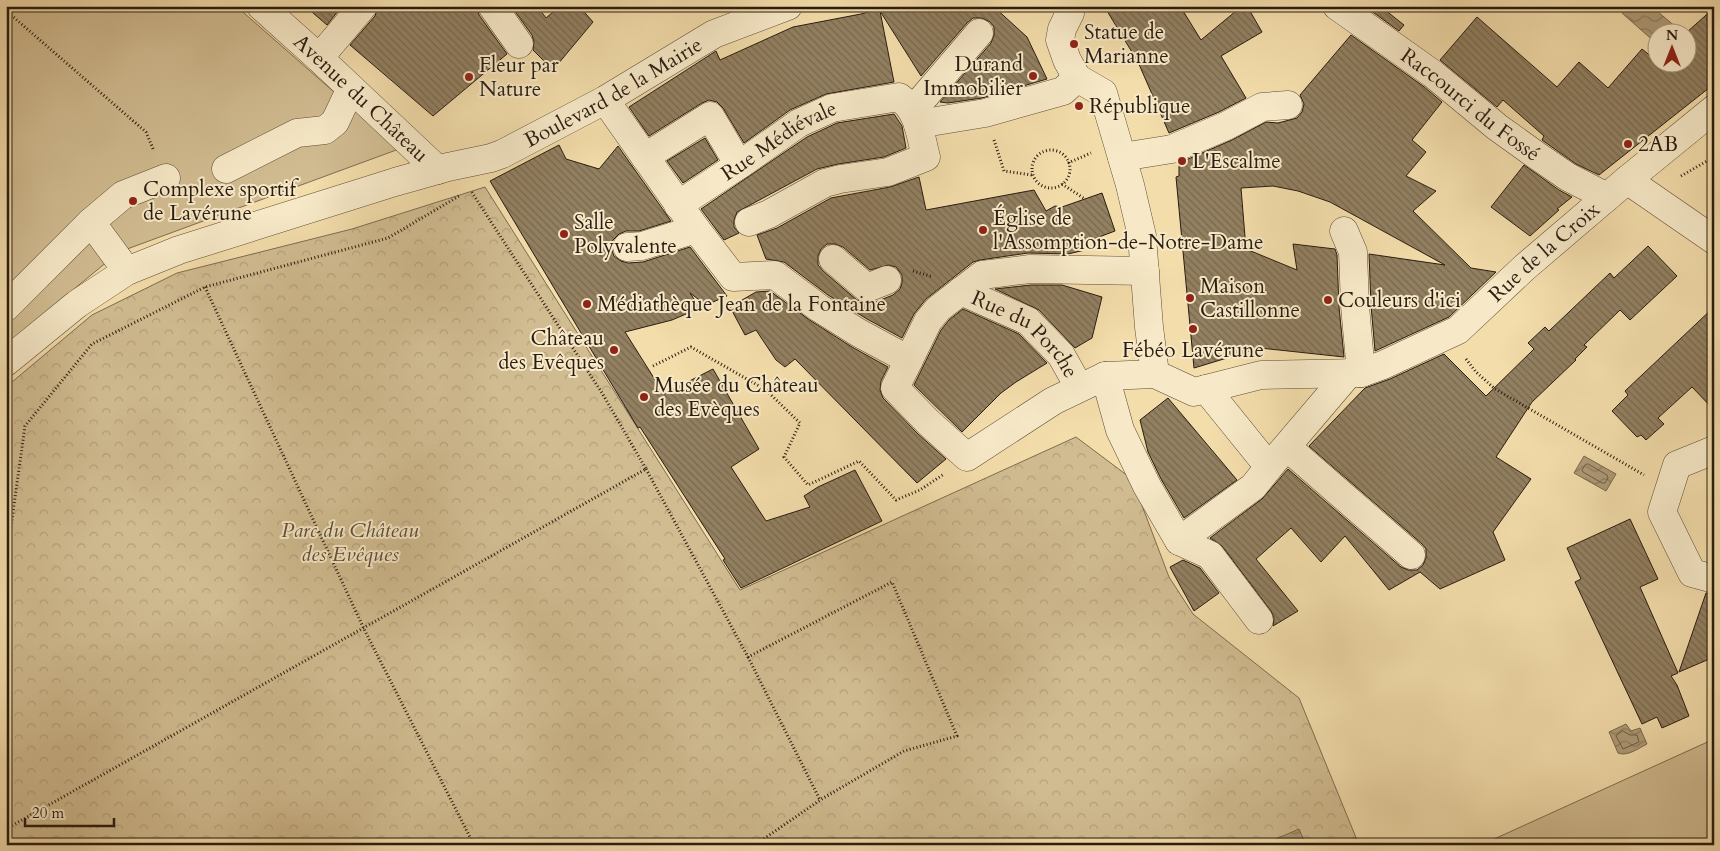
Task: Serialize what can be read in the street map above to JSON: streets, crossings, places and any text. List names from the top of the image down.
{
  "streets": {
    "street": [
      "Boulevard de la Mairie",
      "Avenue du Château",
      "Raccourci du Fossé",
      "Rue Médiévale",
      "Rue de la Croix",
      "Rue du Porche"
    ]
  },
  "crossings": [
    ["Boulevard de la Mairie", "Avenue du Château"],
    ["Raccourci du Fossé", "Rue de la Croix"]
  ],
  "parks": ["Parc du Château des Evêques"],
  "places": [
    "Statue de Marianne",
    "Durand Immobilier",
    "Fleur par Nature",
    "République",
    "2AB",
    "L'Escalme",
    "Complexe sportif de Lavérune",
    "Église de l'Assomption-de-Notre-Dame",
    "Salle Polyvalente",
    "Maison Castillonne",
    "Couleurs d'ici",
    "Médiathèque Jean de la Fontaine",
    "Fébéo Lavérune",
    "Château des Evêques",
    "Musée du Château des Evèques"
  ],
  "scale_bar": "20 m",
  "north": "top"
}
